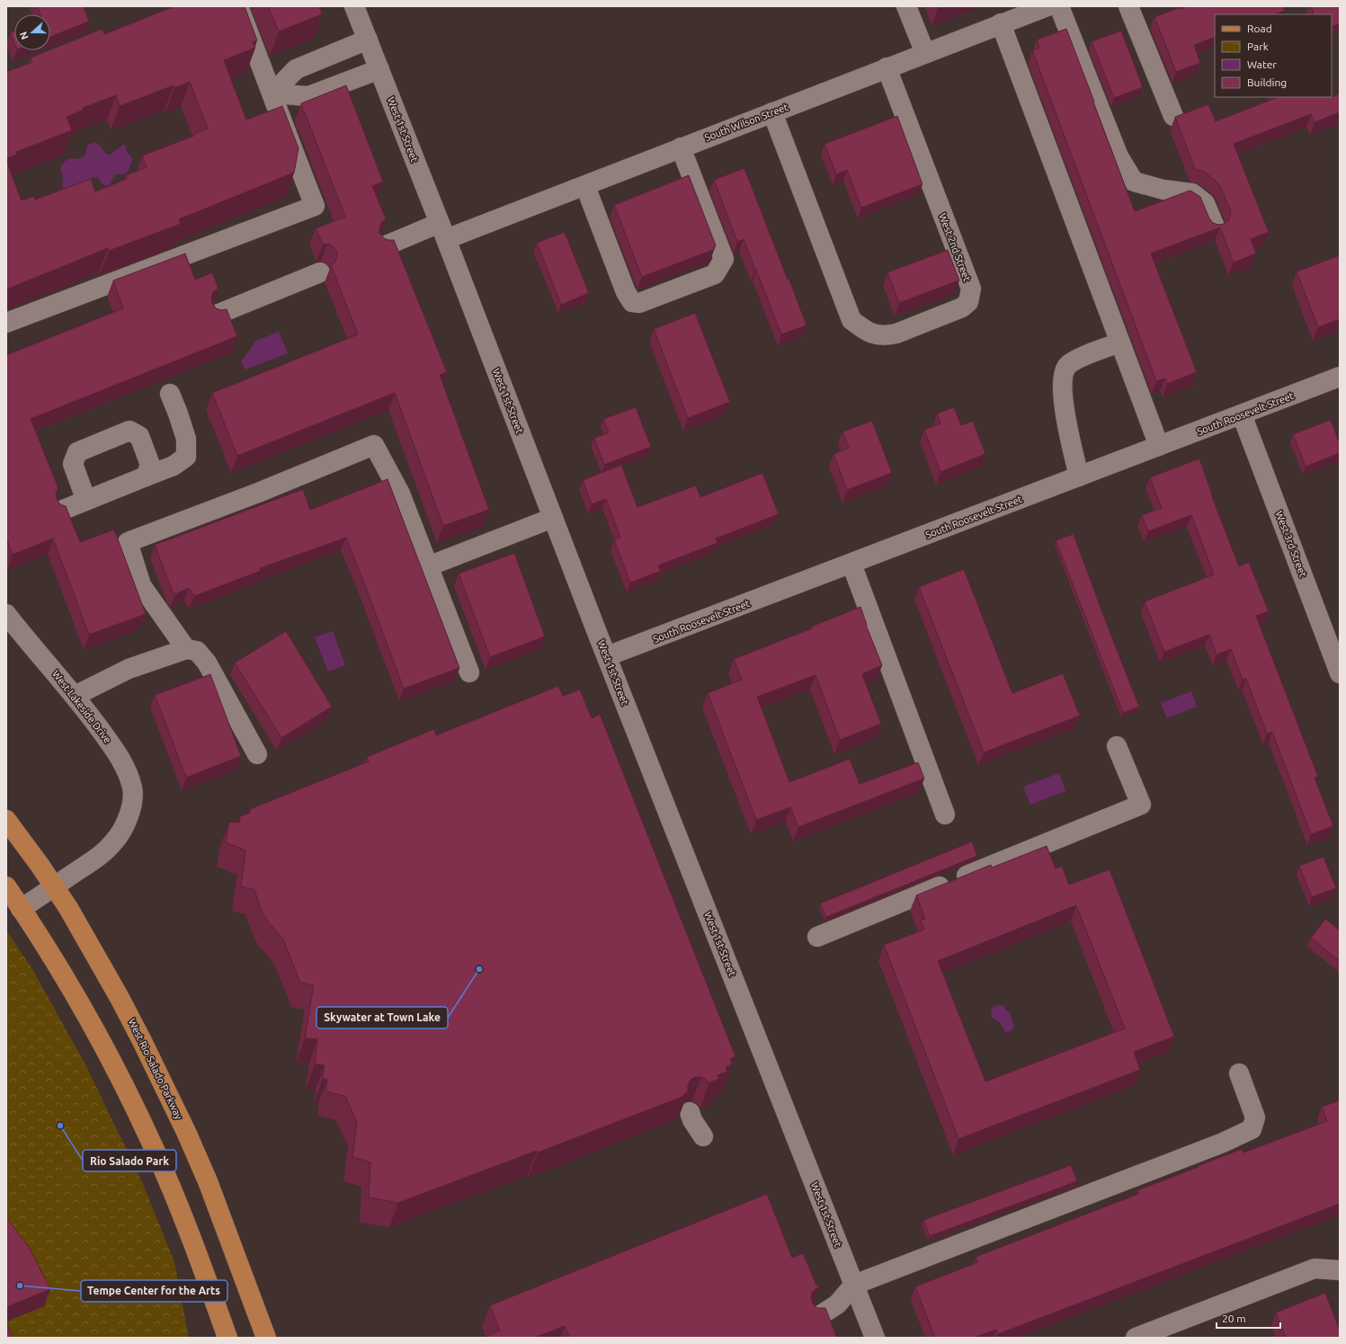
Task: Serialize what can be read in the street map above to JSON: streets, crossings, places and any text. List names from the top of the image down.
{
  "streets": {
    "main road": ["West Rio Salado Parkway"],
    "street": [
      "South Wilson Street",
      "West 1st Street",
      "West 2nd Street",
      "South Roosevelt Street",
      "West 3rd Street",
      "West Lakeside Drive"
    ]
  },
  "crossings": [
    ["South Wilson Street", "West 1st Street"],
    ["South Wilson Street", "West 2nd Street"],
    ["West 1st Street", "South Roosevelt Street"],
    ["South Roosevelt Street", "West 3rd Street"],
    ["West Lakeside Drive", "West Rio Salado Parkway"]
  ],
  "places": ["Skywater at Town Lake", "Rio Salado Park", "Tempe Center for the Arts"],
  "legend": [
    "Road",
    "Park",
    "Water",
    "Building"
  ],
  "scale_bar": "20 m",
  "north": "left"
}
